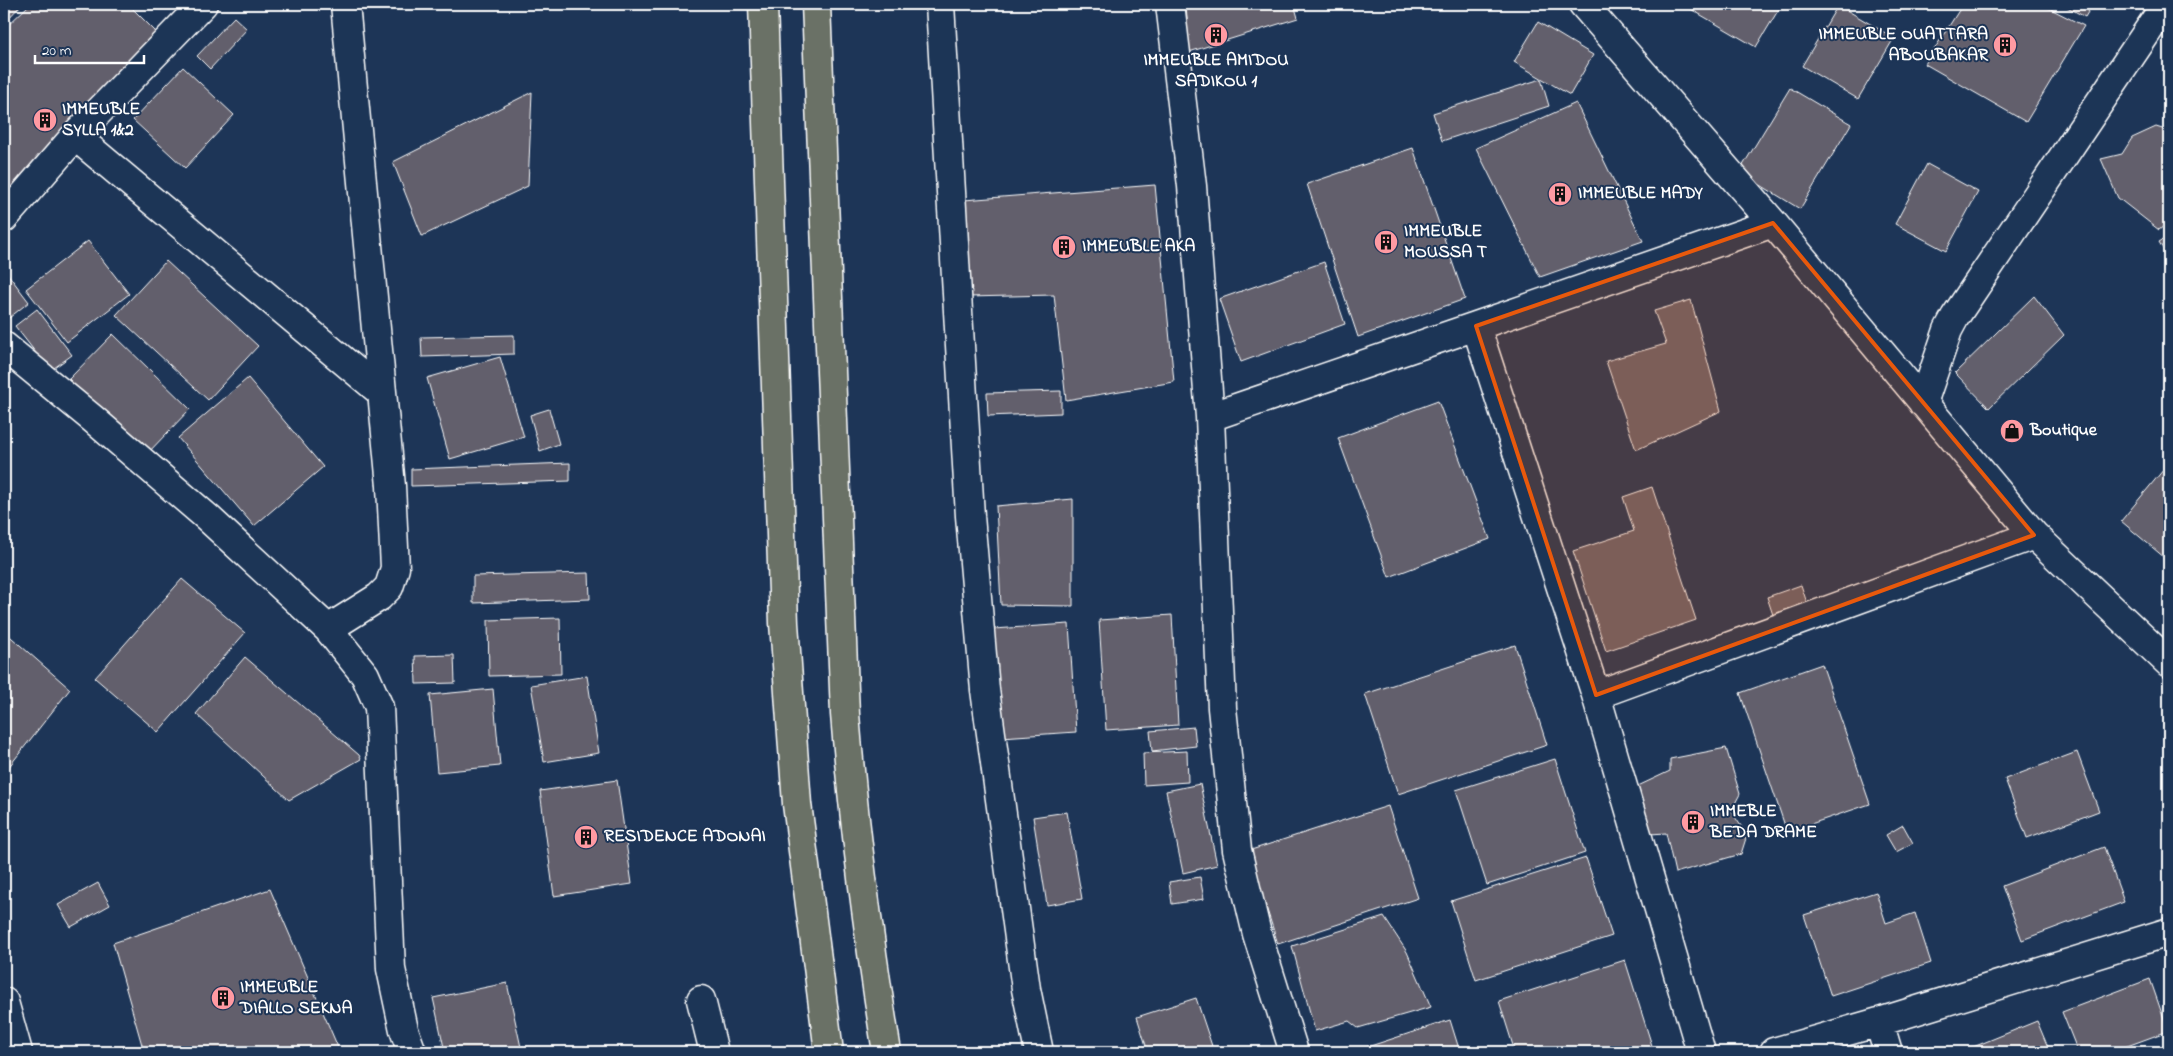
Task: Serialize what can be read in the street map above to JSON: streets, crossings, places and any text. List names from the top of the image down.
{
  "places": {
    "building": [
      "IMMEUBLE AMIDOU SADIKOU 1",
      "IMMEUBLE OUATTARA ABOUBAKAR",
      "IMMEUBLE SYLLA 1&2",
      "IMMEUBLE MADY",
      "IMMEUBLE MOUSSA T",
      "IMMEUBLE AKA",
      "IMMEBLE BEDA DRAME",
      "RESIDENCE ADONAI",
      "IMMEUBLE DIALLO SEKNA"
    ],
    "shop": ["Boutique"]
  },
  "scale_bar": "20 m"
}
